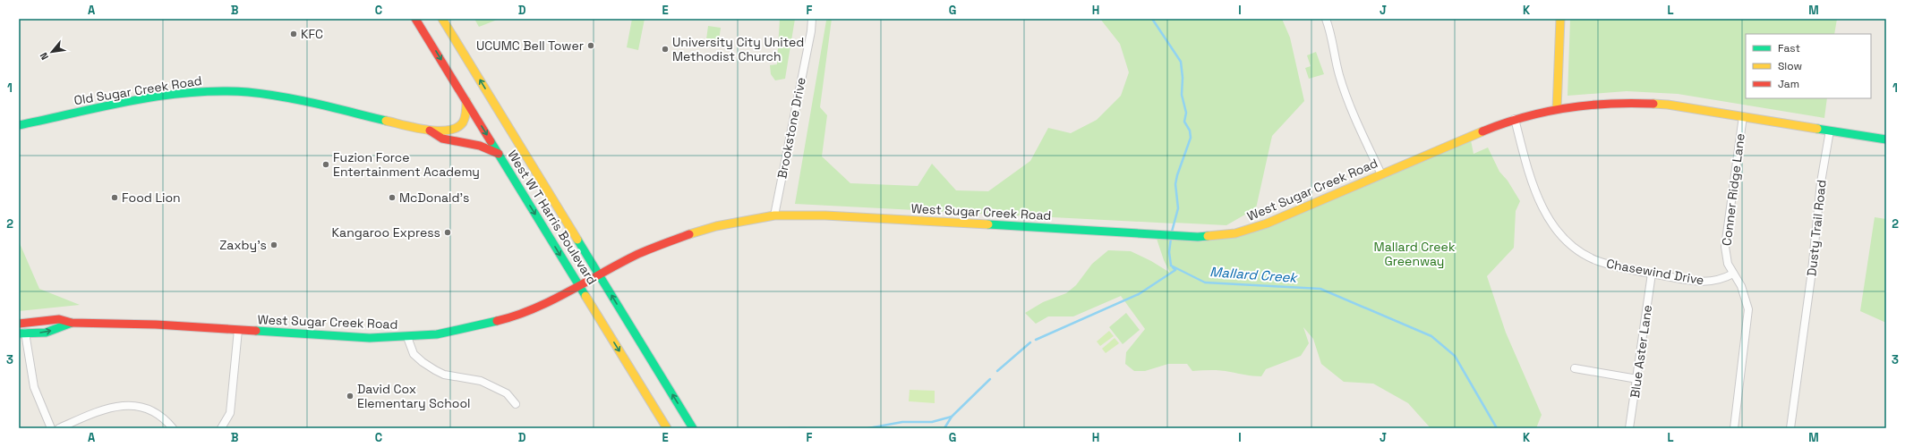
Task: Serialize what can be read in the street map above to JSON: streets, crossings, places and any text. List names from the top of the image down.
{
  "streets": {
    "main road": ["Old Sugar Creek Road", "West Sugar Creek Road", "West W T Harris Boulevard"],
    "street": [
      "Brookstone Drive",
      "Conner Ridge Lane",
      "Dusty Trail Road",
      "Chasewind Drive",
      "Blue Aster Lane"
    ]
  },
  "crossings": [
    ["Old Sugar Creek Road", "West W T Harris Boulevard"],
    ["Brookstone Drive", "West Sugar Creek Road"],
    ["West Sugar Creek Road", "Conner Ridge Lane"],
    ["West Sugar Creek Road", "West W T Harris Boulevard"],
    ["West Sugar Creek Road", "Dusty Trail Road"],
    ["West Sugar Creek Road", "Chasewind Drive"],
    ["Conner Ridge Lane", "Chasewind Drive"],
    ["Chasewind Drive", "Blue Aster Lane"]
  ],
  "water": ["Mallard Creek"],
  "parks": ["Mallard Creek Greenway"],
  "places": [
    "KFC",
    "UCUMC Bell Tower",
    "University City United Methodist Church",
    "Fuzion Force Entertainment Academy",
    "Food Lion",
    "McDonald's",
    "Kangaroo Express",
    "Zaxby's",
    "David Cox Elementary School"
  ],
  "legend": ["Fast", "Slow", "Jam"],
  "north": "bottom left",
  "grid": {
    "columns": [
      "A",
      "B",
      "C",
      "D",
      "E",
      "F",
      "G",
      "H",
      "I",
      "J",
      "K",
      "L",
      "M"
    ],
    "rows": ["1", "2", "3"]
  }
}
